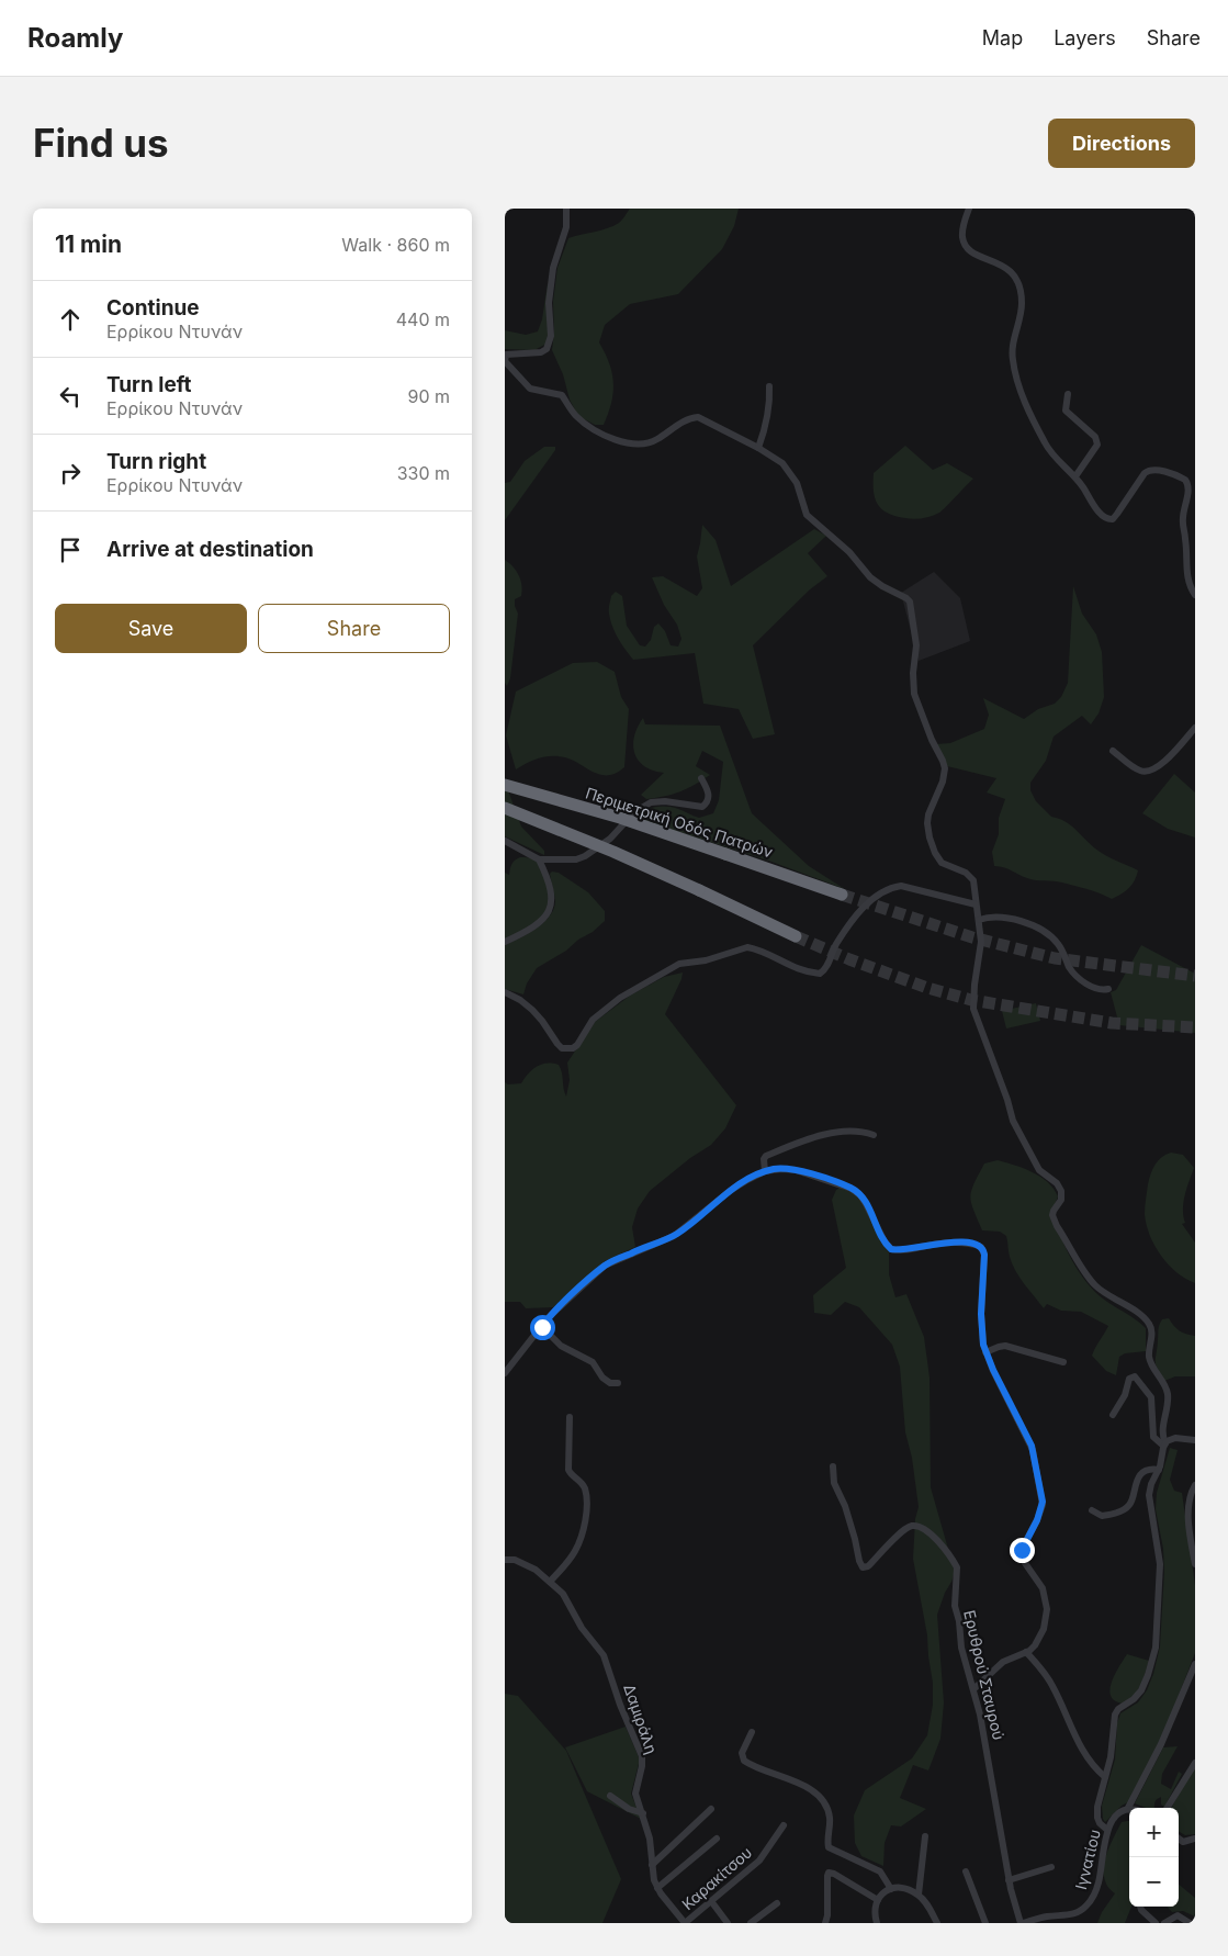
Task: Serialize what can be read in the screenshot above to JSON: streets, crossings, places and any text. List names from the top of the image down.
{
  "streets": {
    "highway": ["Περιμετρική Οδός Πατρών"],
    "street": [
      "Ερυθρού Σταυρού",
      "Δαμιράλη",
      "Ιγνατίου",
      "Καρακίτσου"
    ]
  },
  "crossings": [
    ["Ερυθρού Σταυρού", "Ιγνατίου"],
    ["Δαμιράλη", "Καρακίτσου"]
  ],
  "page": {
    "header": "Roamly",
    "nav": ["Map", "Layers", "Share"],
    "buttons": [
      "Directions",
      ["Save", "Share"]
    ],
    "title": "Find us",
    "heading": ["11 min", "Walk · 860 m"],
    "list": [
      ["Continue", "Ερρίκου Ντυνάν", "440 m"],
      ["Turn left", "Ερρίκου Ντυνάν", "90 m"],
      ["Turn right", "Ερρίκου Ντυνάν", "330 m"],
      "Arrive at destination"
    ],
    "map_buttons": ["+", "−"]
  }
}
